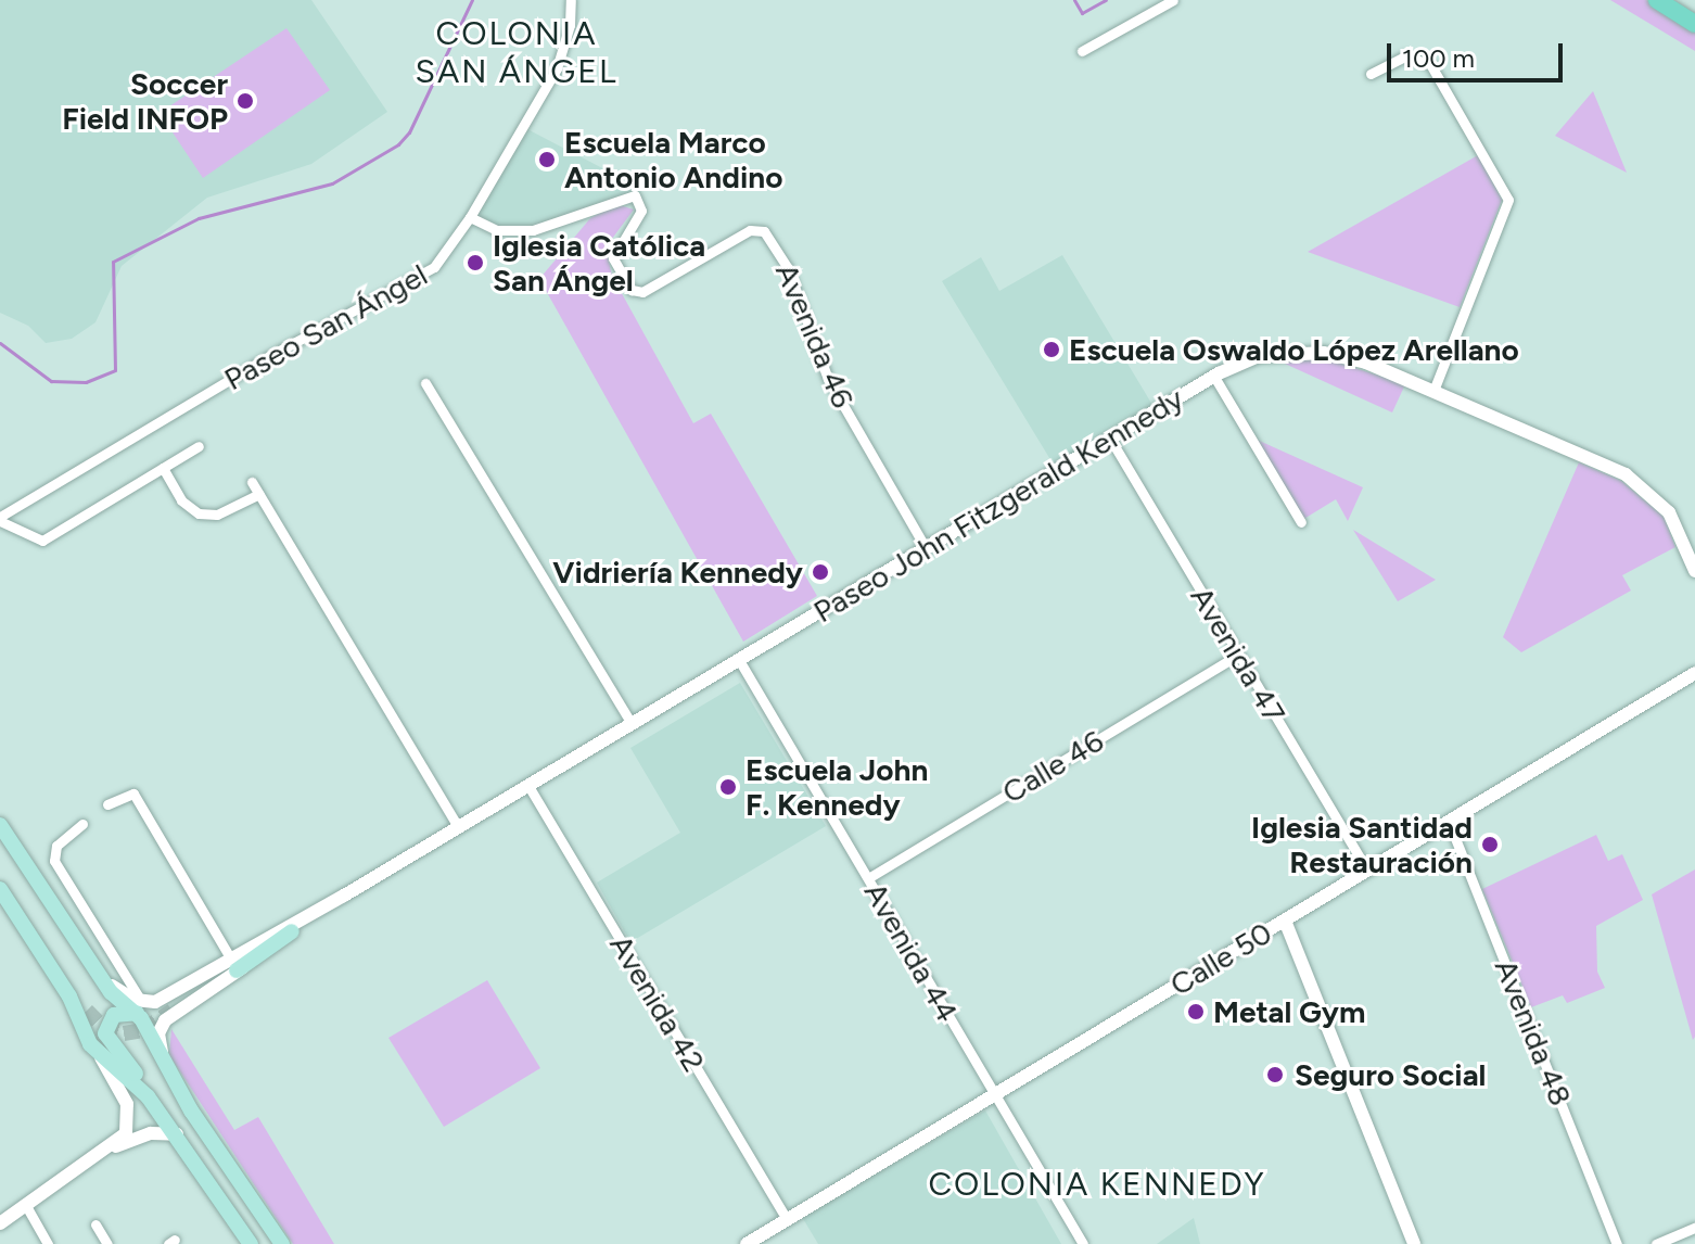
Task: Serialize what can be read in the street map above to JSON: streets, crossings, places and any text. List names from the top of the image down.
{
  "streets": {
    "street": [
      "Paseo San Ángel",
      "Avenida 46",
      "Paseo John Fitzgerald Kennedy",
      "Avenida 47",
      "Calle 46",
      "Avenida 44",
      "Calle 50",
      "Avenida 42",
      "Avenida 48"
    ]
  },
  "crossings": [
    ["Paseo San Ángel", "Avenida 46"],
    ["Avenida 46", "Paseo John Fitzgerald Kennedy"],
    ["Paseo John Fitzgerald Kennedy", "Avenida 47"],
    ["Paseo John Fitzgerald Kennedy", "Avenida 44"],
    ["Paseo John Fitzgerald Kennedy", "Avenida 42"],
    ["Avenida 47", "Calle 46"],
    ["Avenida 47", "Calle 50"],
    ["Calle 46", "Avenida 44"],
    ["Avenida 44", "Calle 50"],
    ["Calle 50", "Avenida 42"],
    ["Calle 50", "Avenida 48"]
  ],
  "districts": ["COLONIA SAN ÁNGEL", "COLONIA KENNEDY"],
  "places": [
    "Soccer Field INFOP",
    "Escuela Marco Antonio Andino",
    "Iglesia Católica San Ángel",
    "Escuela Oswaldo López Arellano",
    "Vidriería Kennedy",
    "Escuela John F. Kennedy",
    "Iglesia Santidad Restauración",
    "Metal Gym",
    "Seguro Social"
  ],
  "scale_bar": "100 m"
}
